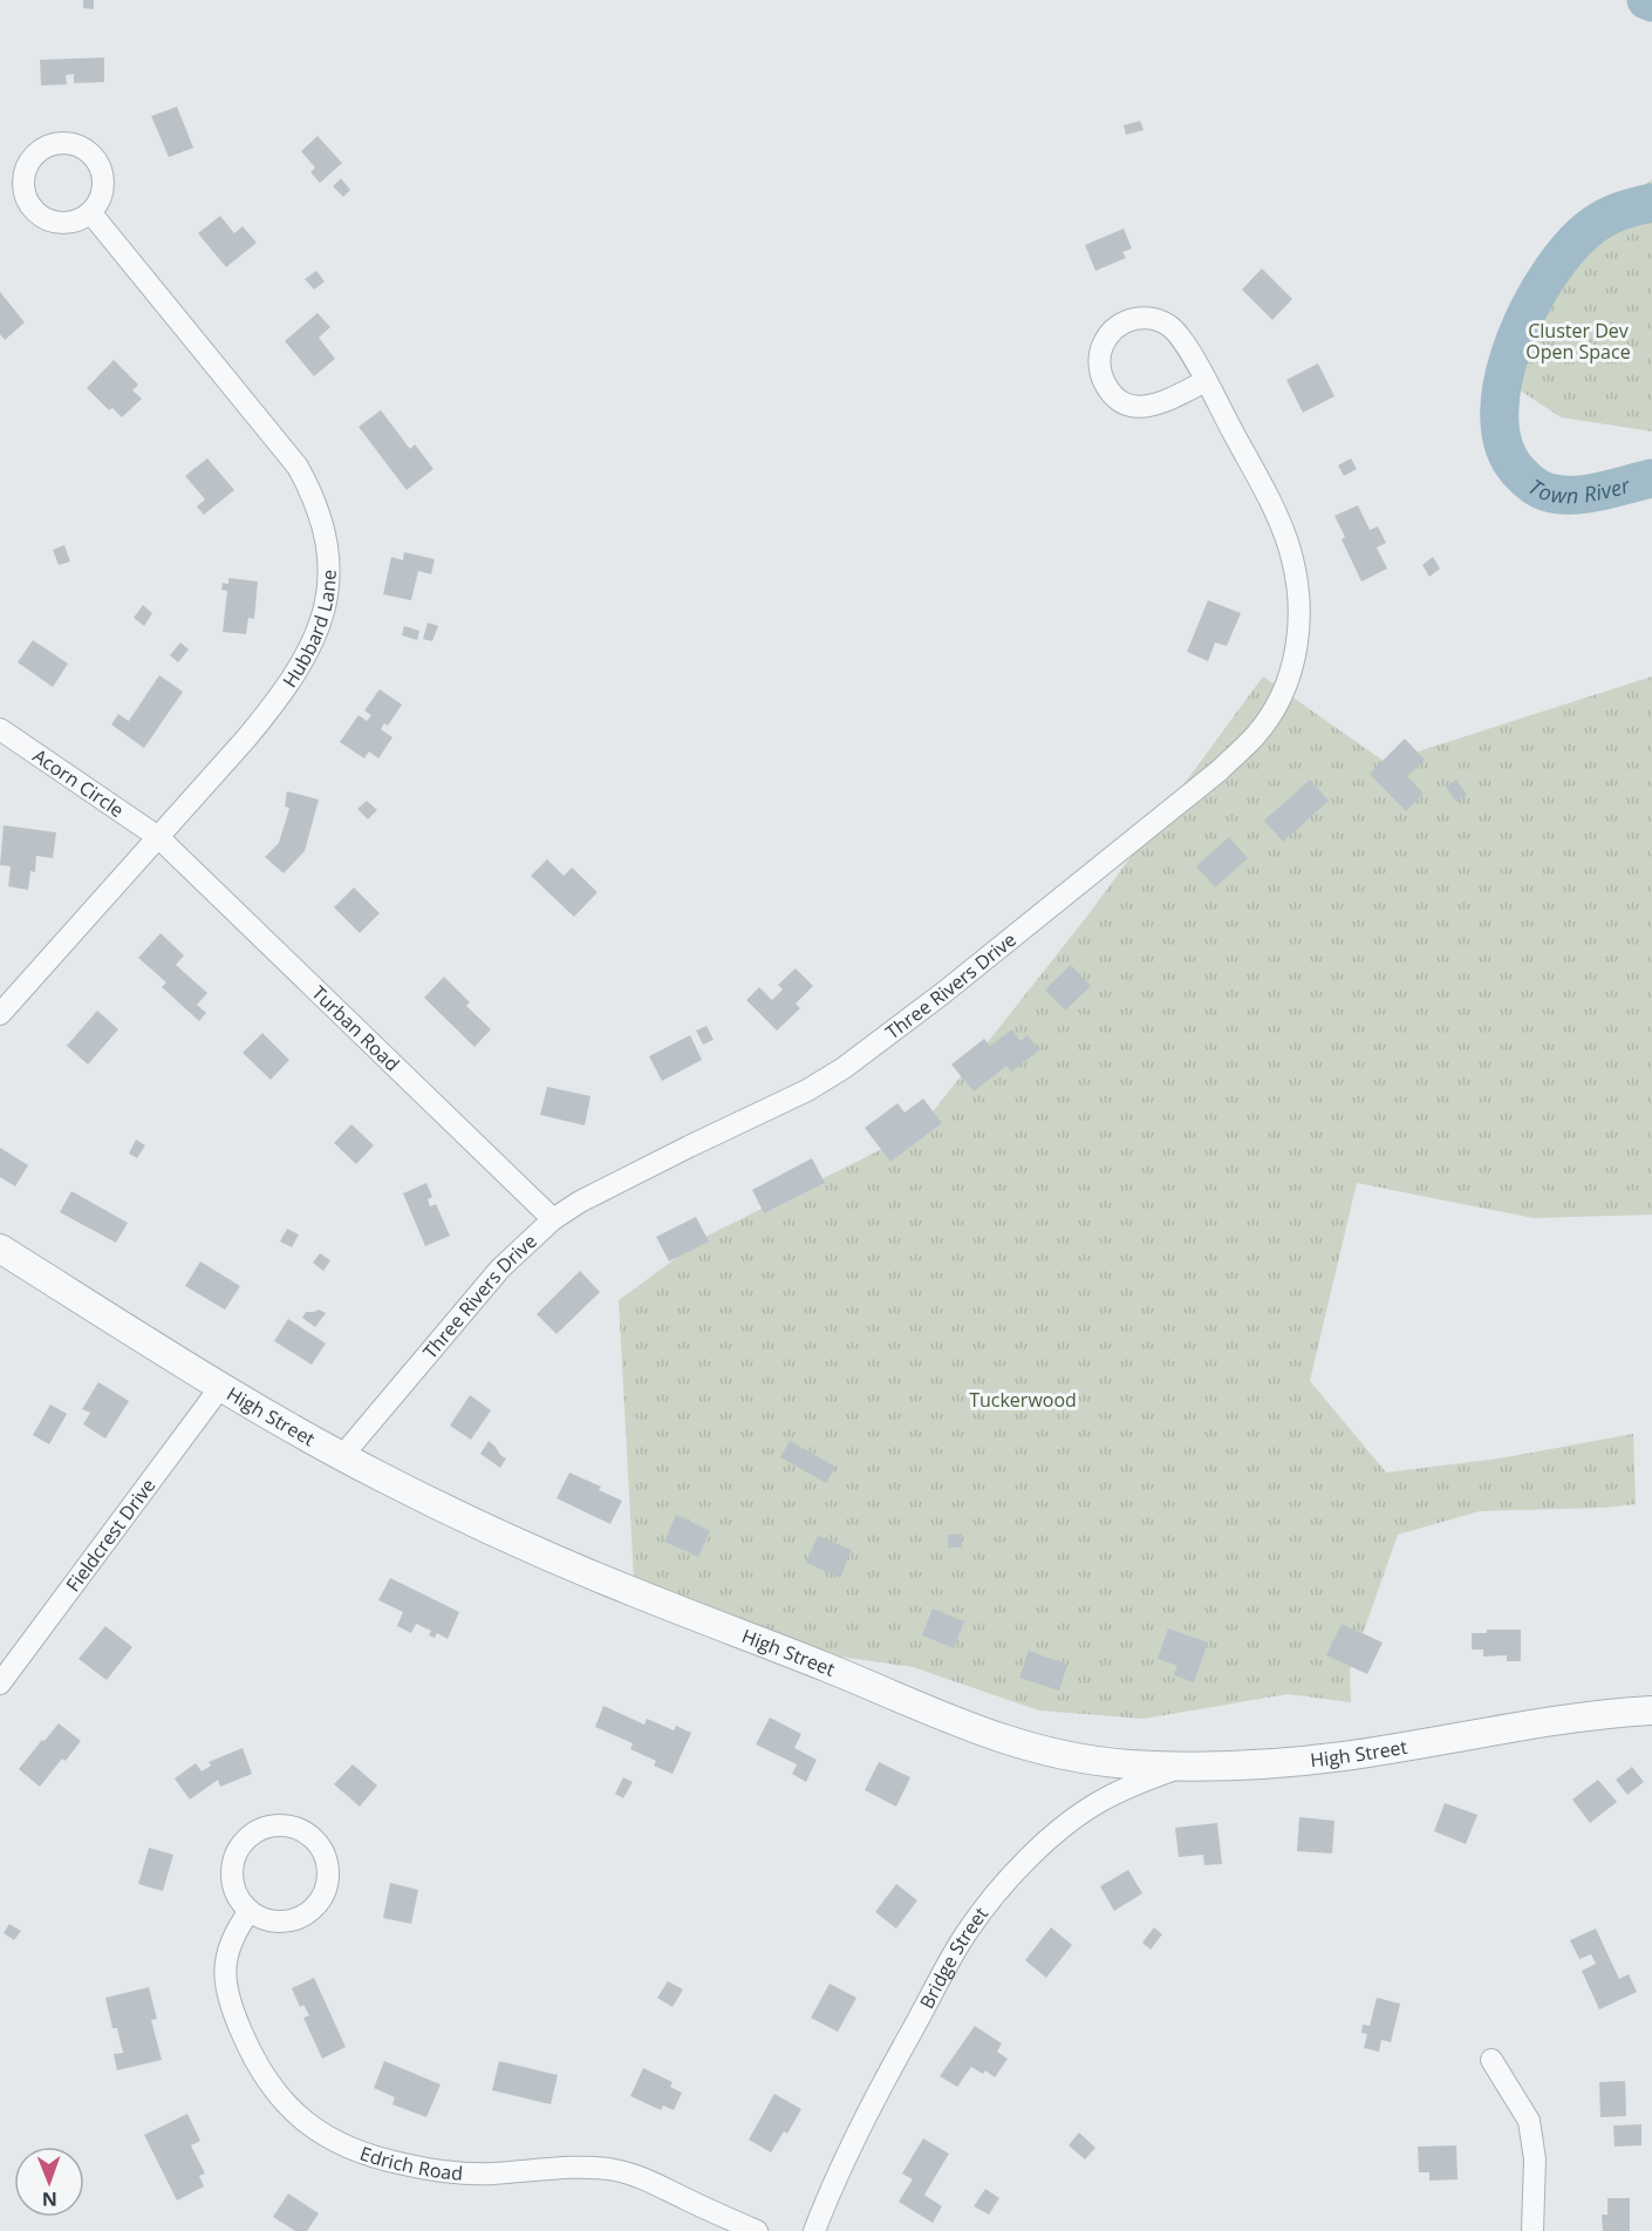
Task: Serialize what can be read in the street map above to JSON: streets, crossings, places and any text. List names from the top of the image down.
{
  "streets": {
    "street": [
      "Hubbard Lane",
      "Acorn Circle",
      "Three Rivers Drive",
      "Turban Road",
      "High Street",
      "Fieldcrest Drive",
      "Bridge Street",
      "Edrich Road"
    ]
  },
  "crossings": [
    ["Hubbard Lane", "Acorn Circle"],
    ["Hubbard Lane", "Turban Road"],
    ["Acorn Circle", "Turban Road"],
    ["Three Rivers Drive", "Turban Road"],
    ["Three Rivers Drive", "High Street"],
    ["High Street", "Fieldcrest Drive"],
    ["High Street", "Bridge Street"]
  ],
  "water": ["Town River"],
  "parks": ["Cluster Dev Open Space", "Tuckerwood"],
  "north": "bottom"
}
